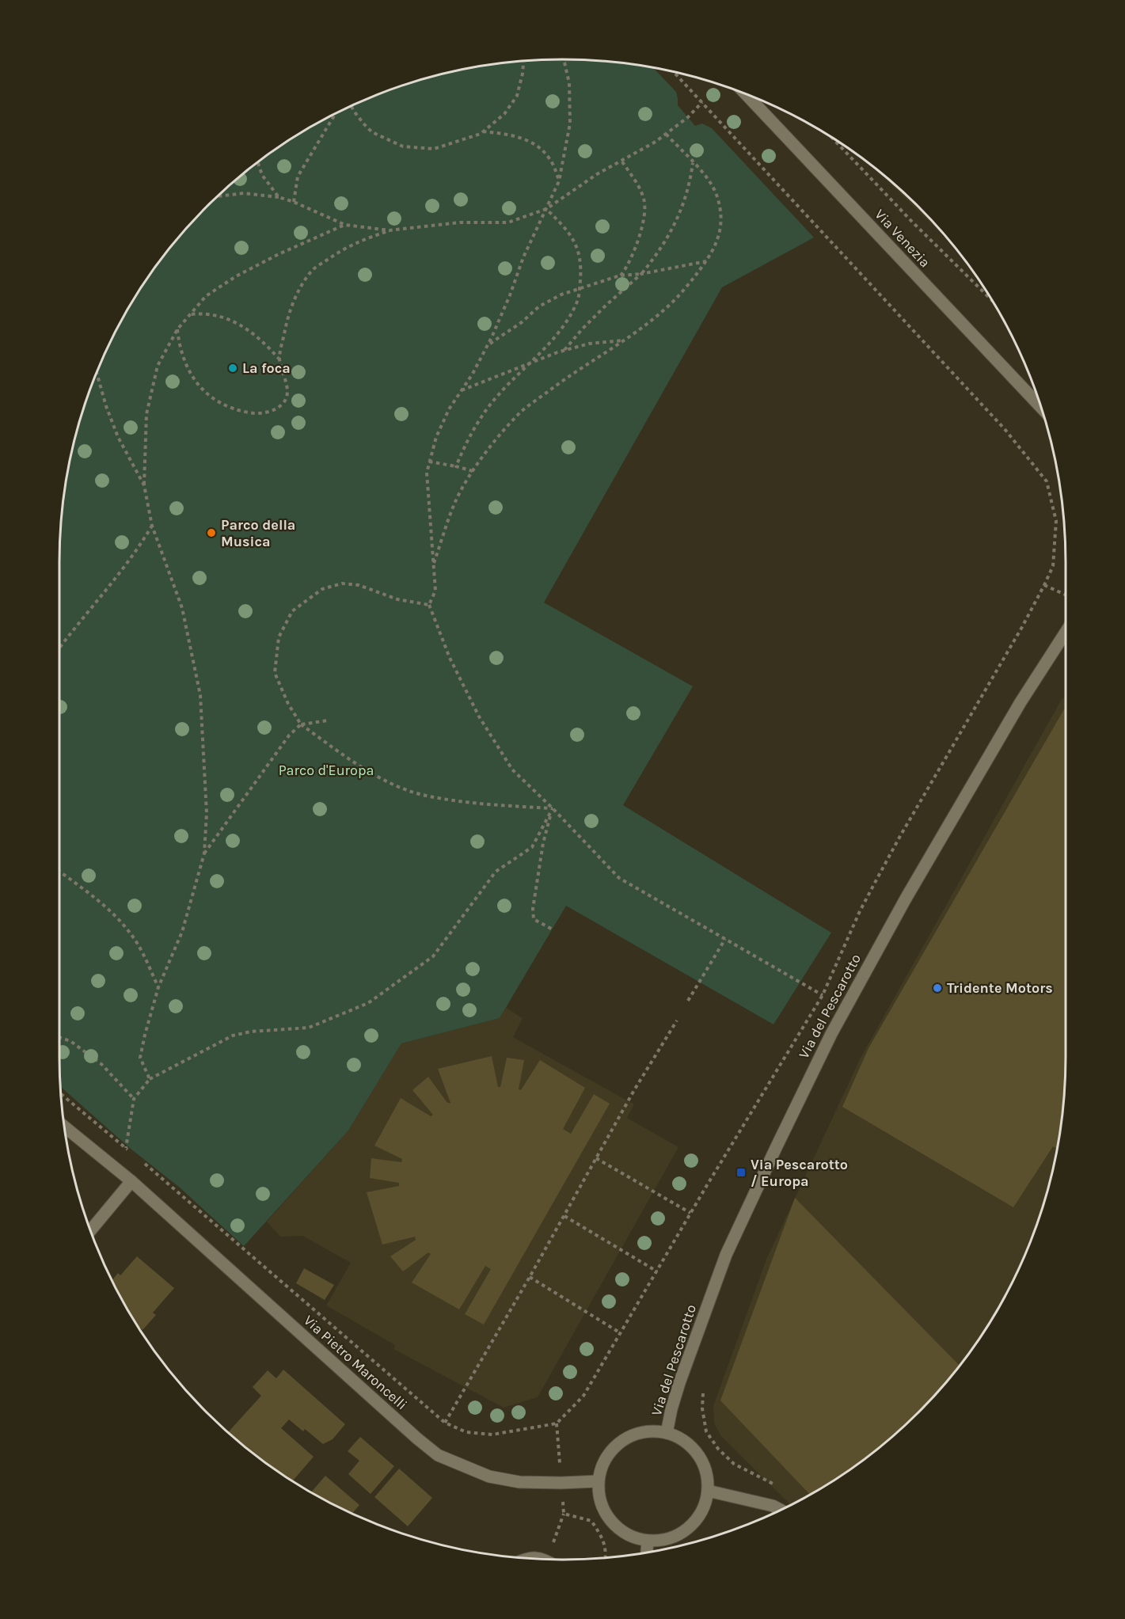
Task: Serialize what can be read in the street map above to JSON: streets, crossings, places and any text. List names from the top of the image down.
{
  "streets": {
    "street": ["Via Venezia", "Via del Pescarotto", "Via Pietro Maroncelli"]
  },
  "crossings": [
    ["Via del Pescarotto", "Via Pietro Maroncelli"]
  ],
  "parks": ["Parco d'Europa"],
  "places": {
    "other": ["La foca", "Parco della Musica", "Tridente Motors"],
    "transit": ["Via Pescarotto / Europa"]
  }
}
